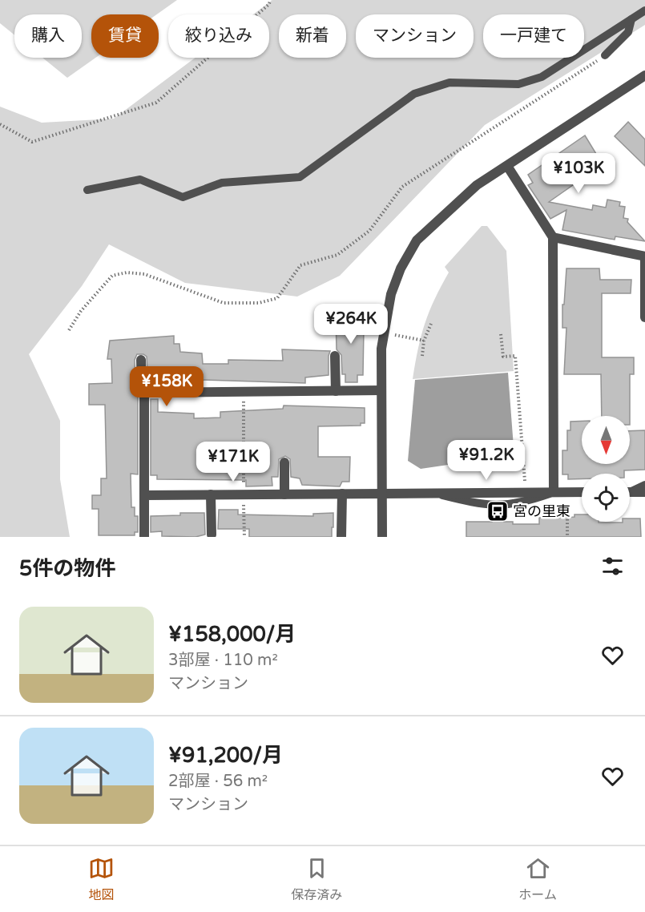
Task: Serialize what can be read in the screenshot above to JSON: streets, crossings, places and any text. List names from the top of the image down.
{
  "places": {
    "bus stop": ["宮の里東"]
  },
  "north": "bottom",
  "page": {
    "chip": [
      "購入",
      "賃貸",
      "絞り込み",
      "新着",
      "マンション",
      "一戸建て"
    ],
    "price": [
      "¥103K",
      "¥264K",
      "¥158K",
      "¥91.2K",
      "¥171K"
    ],
    "heading": "5件の物件",
    "list": [
      {
        "name": "¥158,000/月",
        "note": "3部屋 · 110 m² · マンション"
      },
      {
        "name": "¥91,200/月",
        "note": "2部屋 · 56 m² · マンション"
      }
    ],
    "tabs": ["地図", "保存済み", "ホーム"]
  }
}
